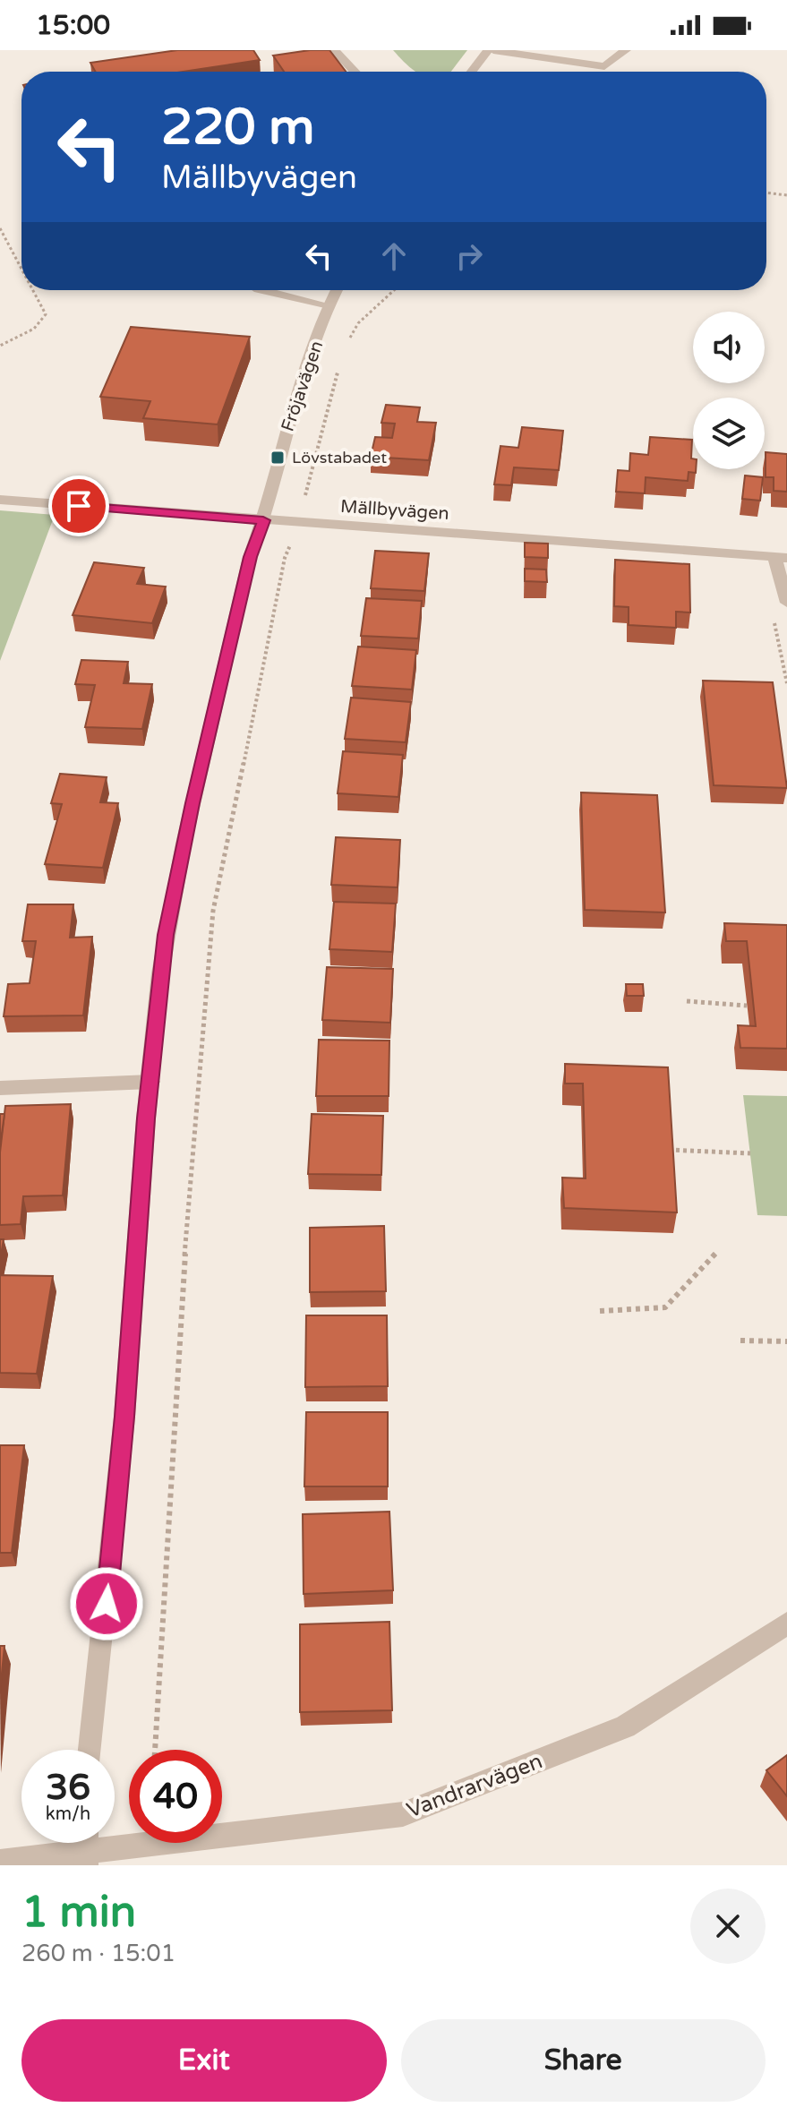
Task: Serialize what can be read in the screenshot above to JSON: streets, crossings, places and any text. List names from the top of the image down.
{
  "streets": {
    "street": ["Fröjavägen", "Mällbyvägen", "Vandrarvägen"]
  },
  "crossings": [
    ["Fröjavägen", "Mällbyvägen"]
  ],
  "places": {
    "transit": ["Lövstabadet"]
  },
  "page": {
    "status": "15:00",
    "turn": ["220 m", "Mällbyvägen"],
    "speed": "36 km/h",
    "limit": "40",
    "heading": ["1 min", "260 m · 15:01"],
    "buttons": ["Exit", "Share"]
  }
}
